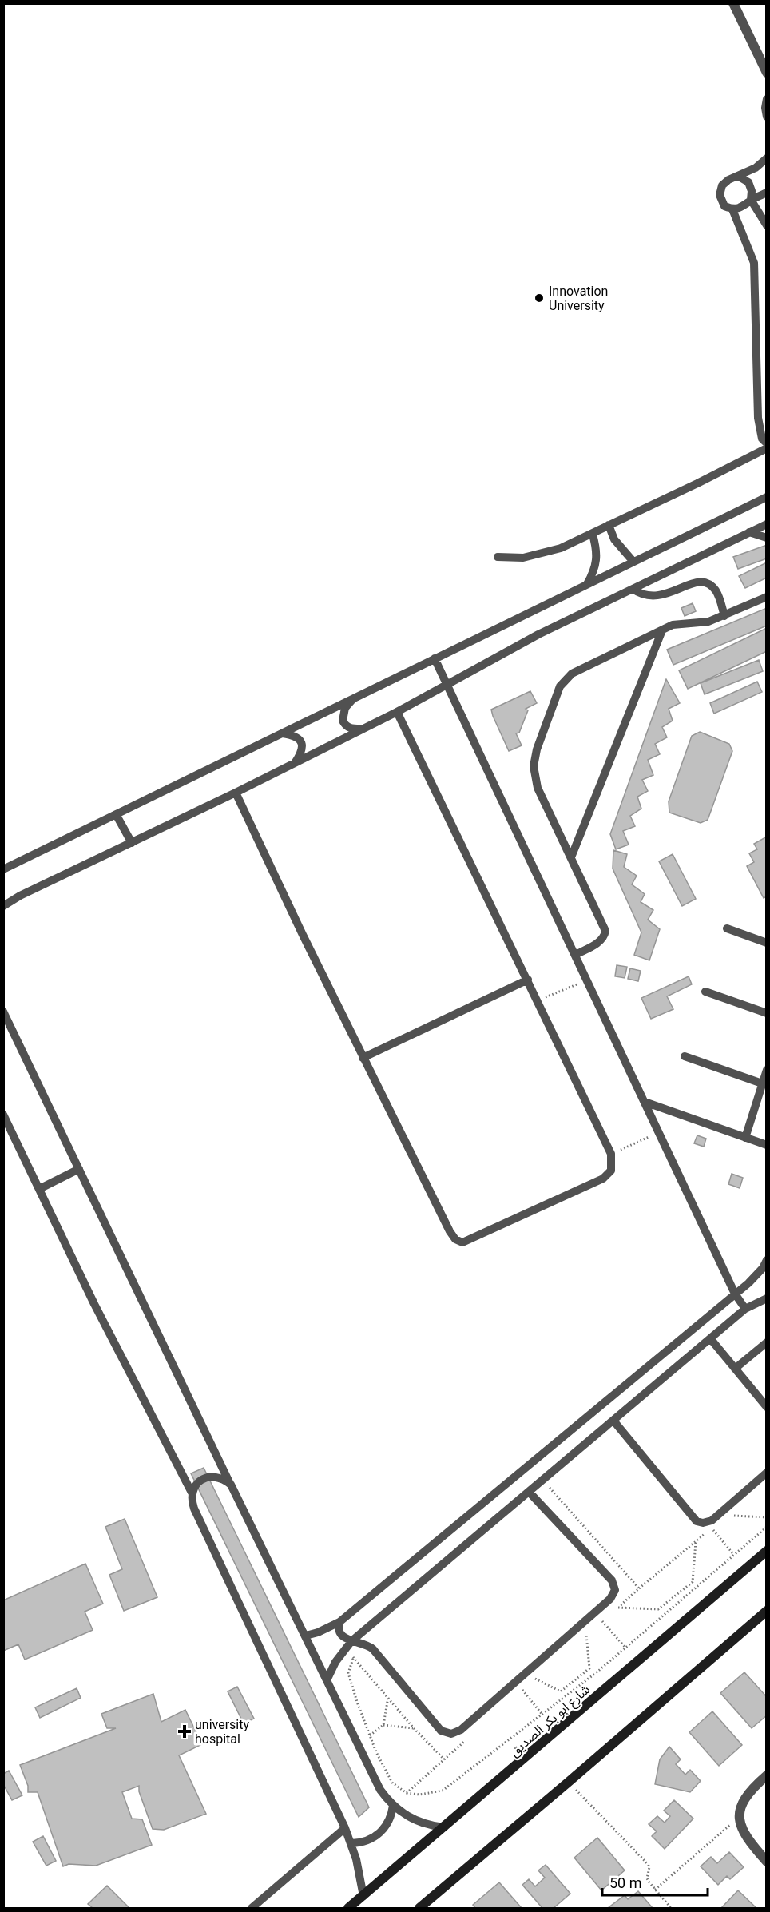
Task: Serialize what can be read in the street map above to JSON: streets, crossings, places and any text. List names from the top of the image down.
{
  "streets": {
    "main road": ["شارع ابو بكر الصديق"]
  },
  "places": {
    "other": ["Innovation University"],
    "health": ["university hospital"]
  },
  "scale_bar": "50 m"
}
